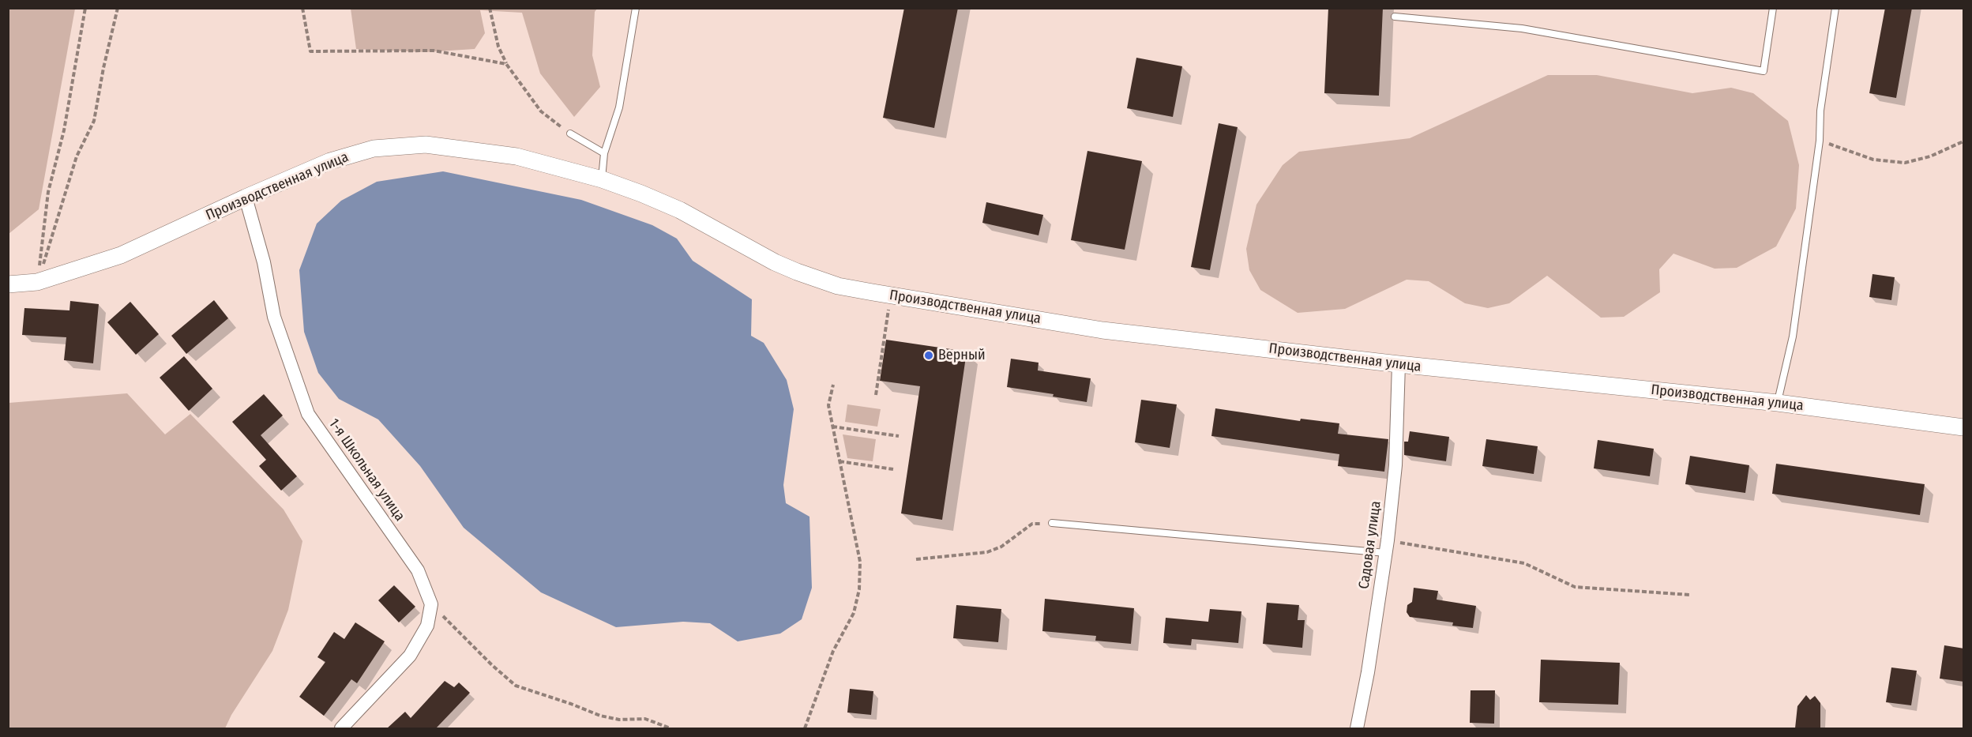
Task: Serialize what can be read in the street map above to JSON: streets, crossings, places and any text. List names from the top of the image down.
{
  "streets": {
    "street": ["Производственная улица", "1-я Школьная улица", "Садовая улица"]
  },
  "crossings": [
    ["Производственная улица", "1-я Школьная улица"],
    ["Производственная улица", "Садовая улица"]
  ],
  "places": ["Верный"]
}
